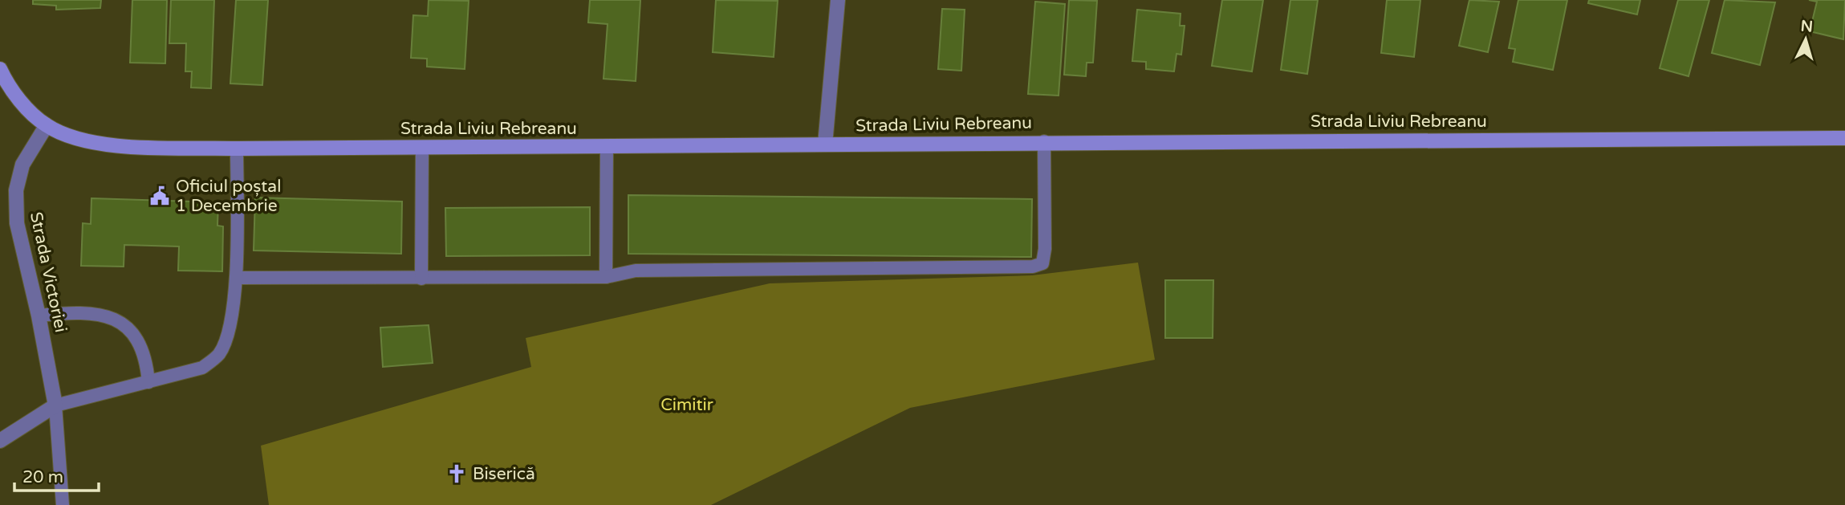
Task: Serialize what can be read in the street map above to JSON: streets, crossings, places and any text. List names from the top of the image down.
{
  "streets": {
    "main road": ["Strada Liviu Rebreanu"],
    "street": ["Strada Victoriei"]
  },
  "crossings": [
    ["Strada Liviu Rebreanu", "Strada Victoriei"]
  ],
  "parks": ["Cimitir"],
  "places": {
    "public building": ["Oficiul poștal 1 Decembrie"],
    "church": ["Biserică"]
  },
  "scale_bar": "20 m",
  "north": "top"
}
